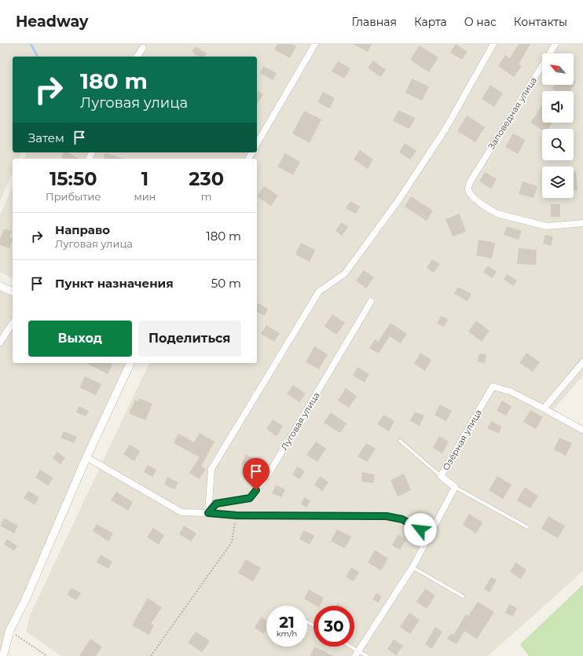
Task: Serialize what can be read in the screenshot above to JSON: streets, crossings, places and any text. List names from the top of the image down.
{
  "streets": {
    "street": ["Заповедная улица", "Луговая улица", "Озёрная улица"]
  },
  "north": "top left",
  "page": {
    "header": "Headway",
    "nav": [
      "Главная",
      "Карта",
      "О нас",
      "Контакты"
    ],
    "turn": ["180 m", "Луговая улица"],
    "then": "Затем",
    "eta": [
      "15:50",
      "Прибытие",
      "1",
      "мин",
      "230",
      "m"
    ],
    "list": [
      {
        "name": "Направо",
        "note": "Луговая улица",
        "value": "180 m"
      },
      {
        "name": "Пункт назначения",
        "value": "50 m"
      }
    ],
    "buttons": ["Выход", "Поделиться"],
    "speed": "21 km/h",
    "limit": "30"
  }
}
